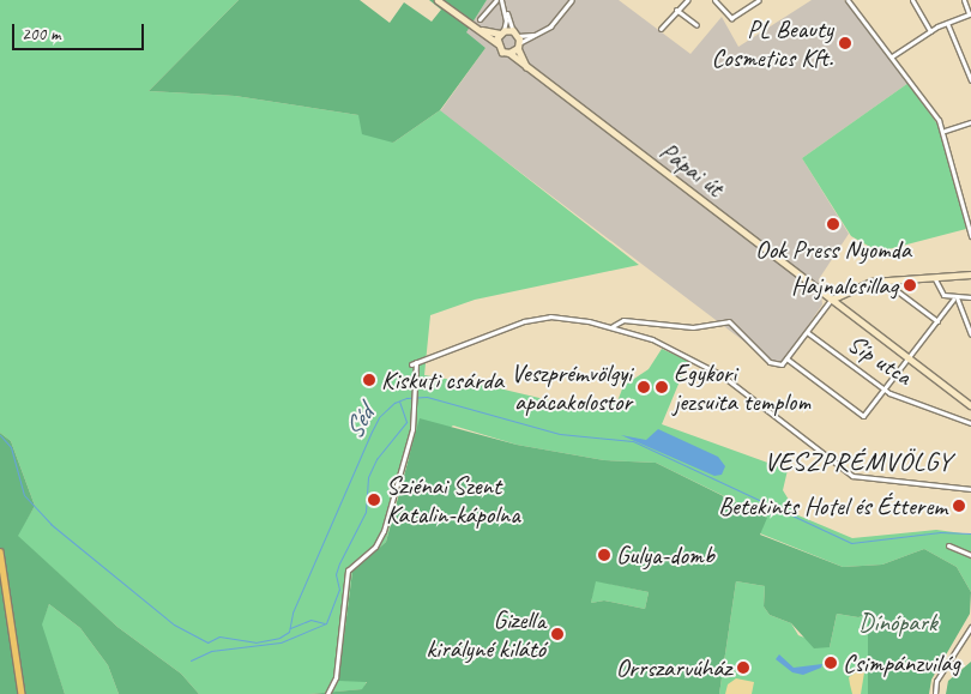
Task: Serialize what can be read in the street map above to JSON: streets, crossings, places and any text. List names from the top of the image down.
{
  "streets": {
    "main road": ["Pápai út"],
    "street": ["Síp utca"]
  },
  "districts": ["VESZPRÉMVÖLGY"],
  "water": ["Séd"],
  "parks": ["Dínópark"],
  "places": [
    "PL Beauty Cosmetics Kft.",
    "Ook Press Nyomda",
    "Hajnalcsillag",
    "Kiskuti csárda",
    "Veszprémvölgyi apácakolostor",
    "Egykori jezsuita templom",
    "Sziénai Szent Katalin-kápolna",
    "Betekints Hotel és Étterem",
    "Gulya-domb",
    "Gizella királyné kilátó",
    "Csimpánzvilág",
    "Orrszarvúház"
  ],
  "scale_bar": "200 m"
}
